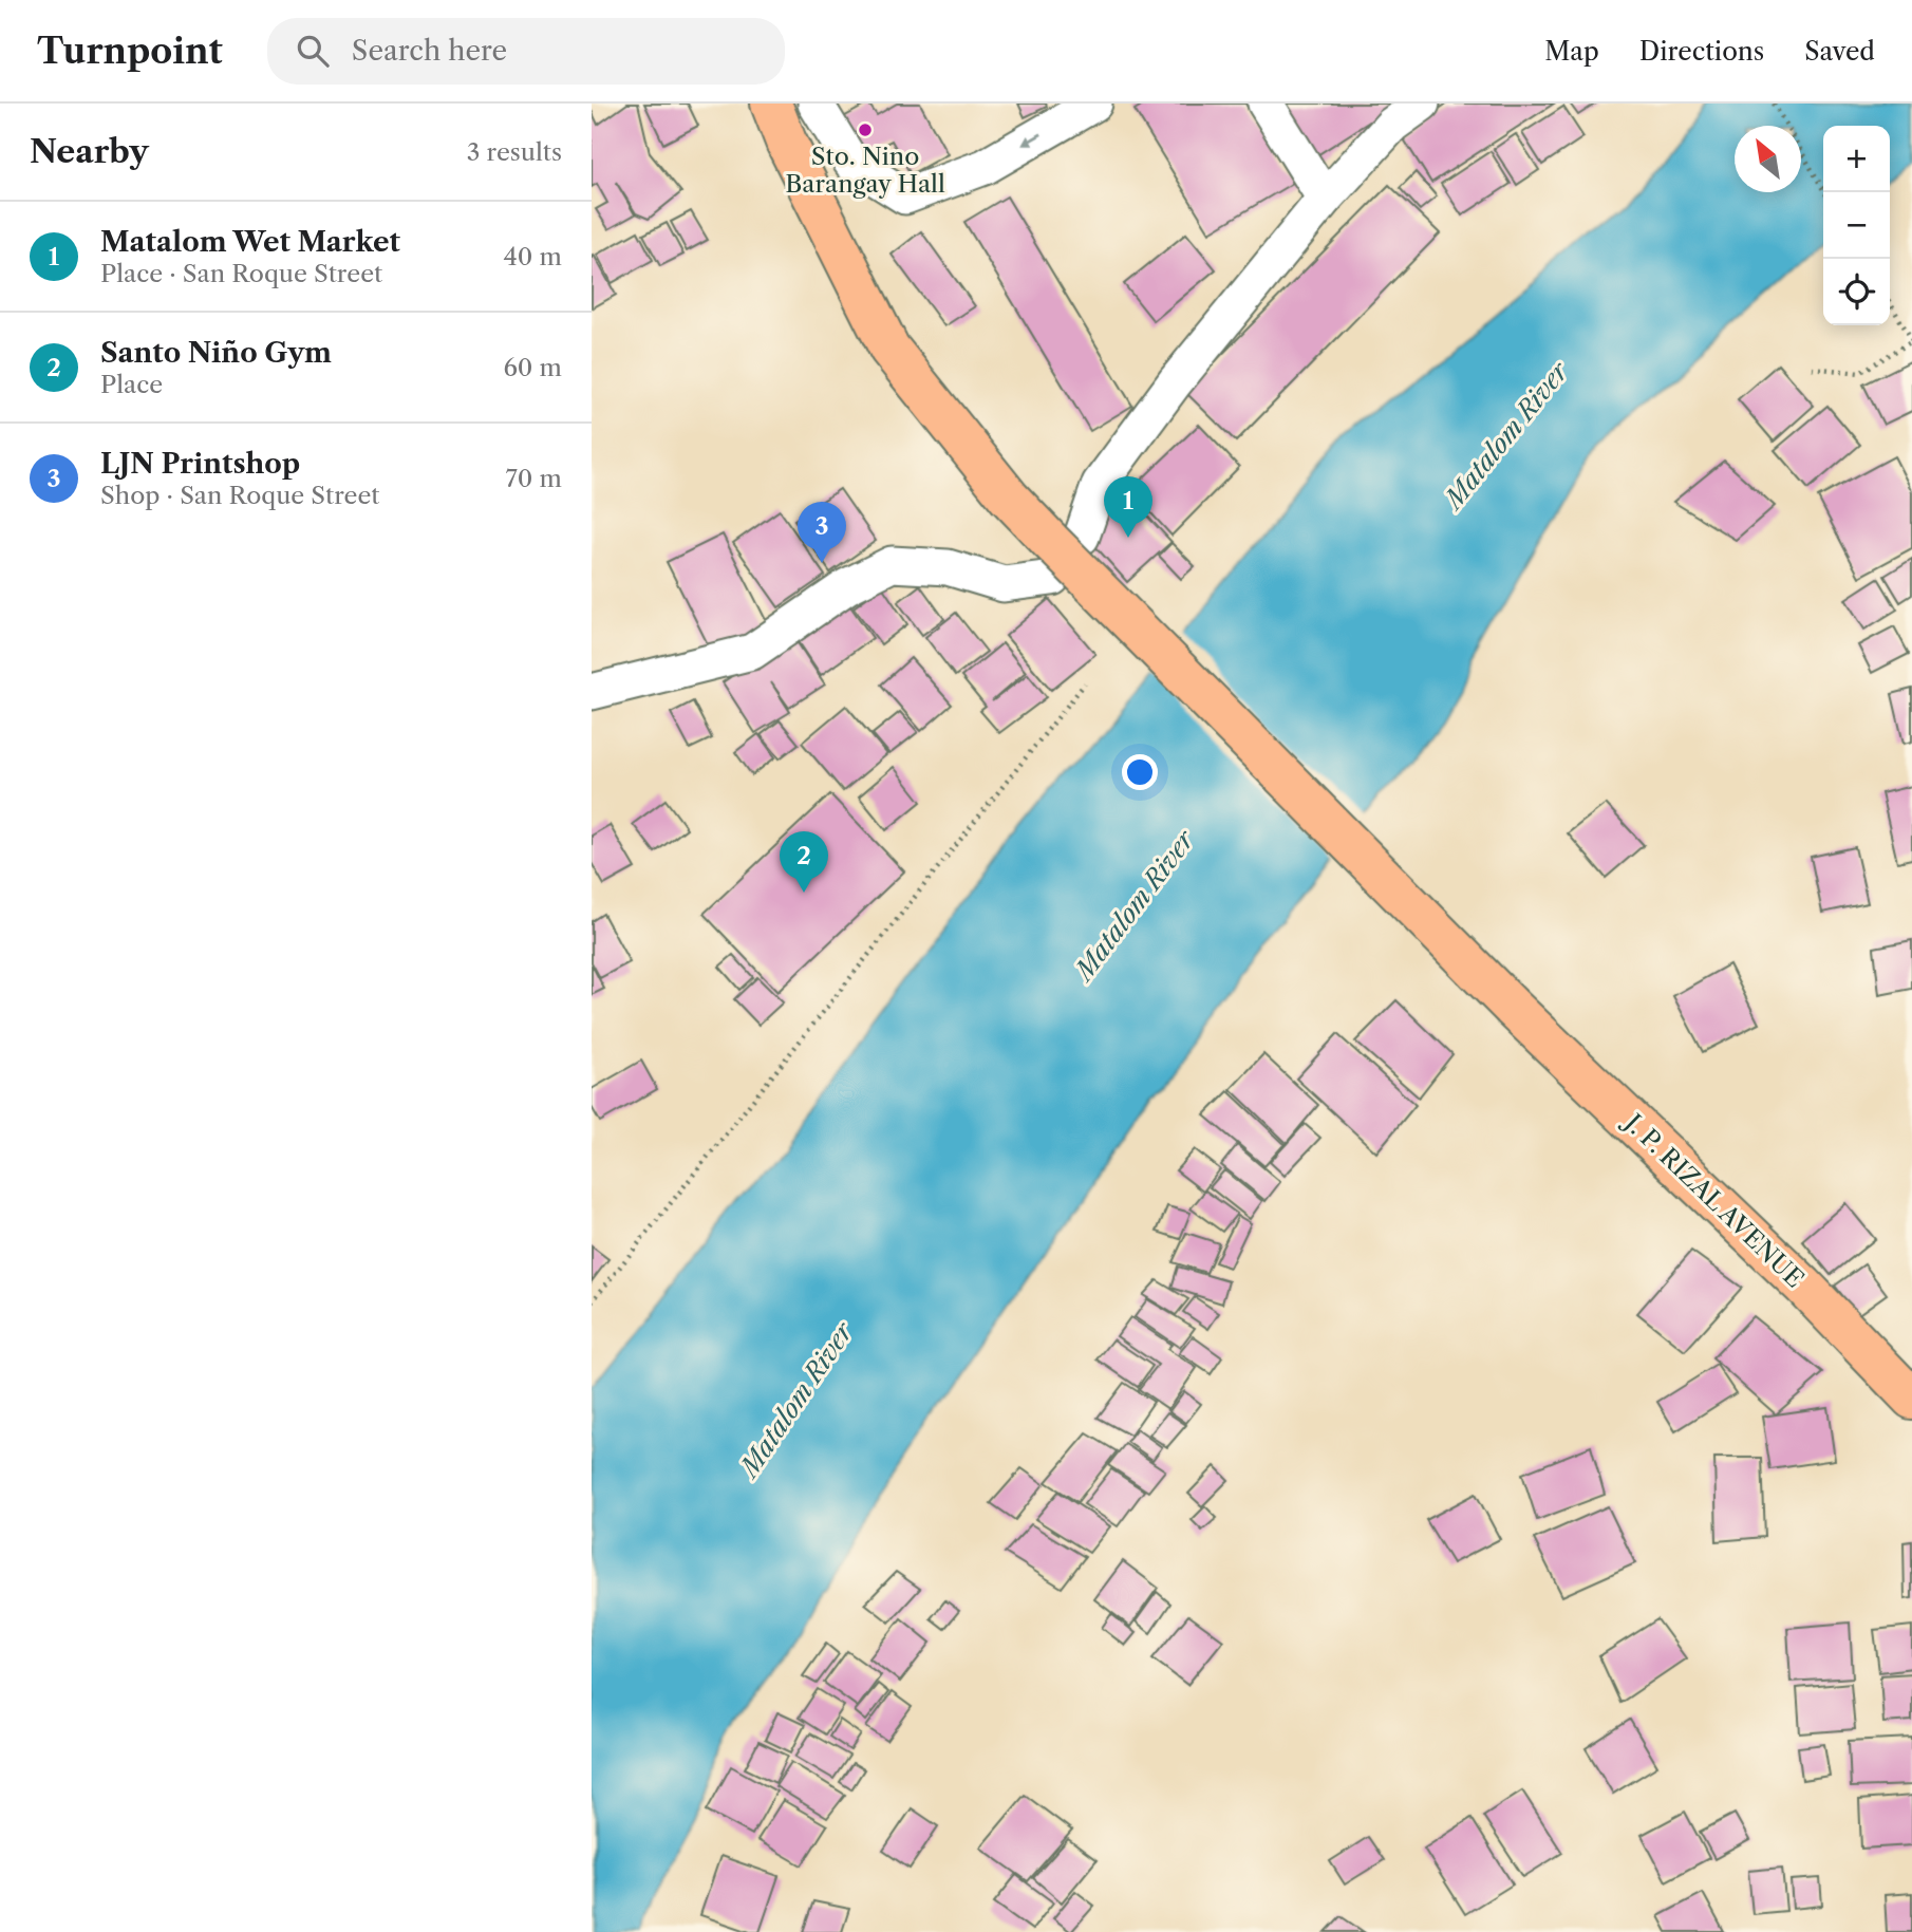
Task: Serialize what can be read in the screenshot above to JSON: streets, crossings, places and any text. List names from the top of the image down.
{
  "streets": {
    "main road": ["J. P. RIZAL AVENUE"]
  },
  "water": ["Matalom River"],
  "places": ["Sto. Nino Barangay Hall"],
  "north": "top left",
  "page": {
    "header": "Turnpoint",
    "search": "Search here",
    "nav": ["Map", "Directions", "Saved"],
    "heading": ["Nearby", "3 results"],
    "map_buttons": ["+", "−"],
    "list": [
      {
        "mark": "1",
        "name": "Matalom Wet Market",
        "note": "Place · San Roque Street",
        "value": "40 m"
      },
      {
        "mark": "2",
        "name": "Santo Niño Gym",
        "note": "Place",
        "value": "60 m"
      },
      {
        "mark": "3",
        "name": "LJN Printshop",
        "note": "Shop · San Roque Street",
        "value": "70 m"
      }
    ],
    "pins": ["1", "3", "2"]
  }
}
